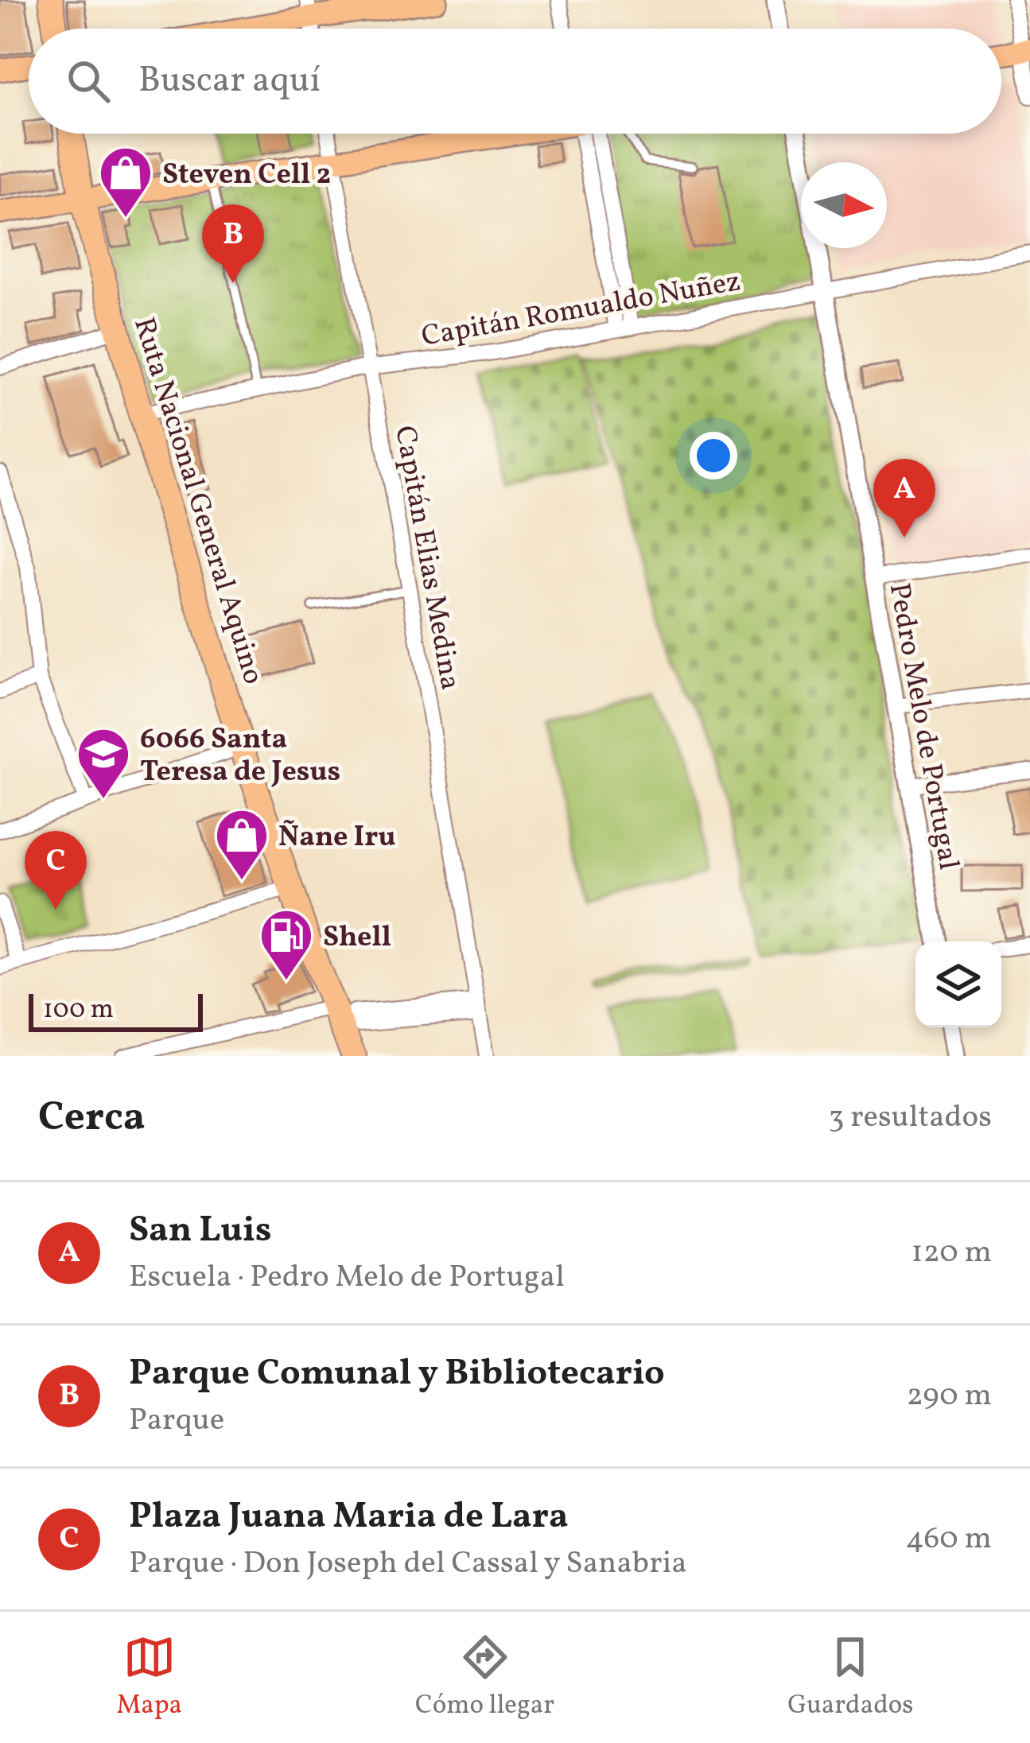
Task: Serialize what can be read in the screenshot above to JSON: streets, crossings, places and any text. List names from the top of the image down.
{
  "streets": {
    "highway": ["Ruta Nacional General Aquino"],
    "street": ["Capitán Romualdo Nuñez", "Capitán Elias Medina", "Pedro Melo de Portugal"]
  },
  "crossings": [
    ["Capitán Romualdo Nuñez", "Ruta Nacional General Aquino"],
    ["Capitán Romualdo Nuñez", "Capitán Elias Medina"],
    ["Capitán Romualdo Nuñez", "Pedro Melo de Portugal"]
  ],
  "places": {
    "shop": ["Steven Cell 2", "Ñane Iru"],
    "school or university": ["6066 Santa Teresa de Jesus"],
    "fuel station": ["Shell"]
  },
  "scale_bar": "100 m",
  "north": "right",
  "page": {
    "search": "Buscar aquí",
    "pins": ["B", "A", "C"],
    "scale": "100 m",
    "heading": ["Cerca", "3 resultados"],
    "list": [
      {
        "mark": "A",
        "name": "San Luis",
        "note": "Escuela · Pedro Melo de Portugal",
        "value": "120 m"
      },
      {
        "mark": "B",
        "name": "Parque Comunal y Bibliotecario",
        "note": "Parque",
        "value": "290 m"
      },
      {
        "mark": "C",
        "name": "Plaza Juana Maria de Lara",
        "note": "Parque · Don Joseph del Cassal y Sanabria",
        "value": "460 m"
      }
    ],
    "nav": ["Mapa", "Cómo llegar", "Guardados"]
  }
}
